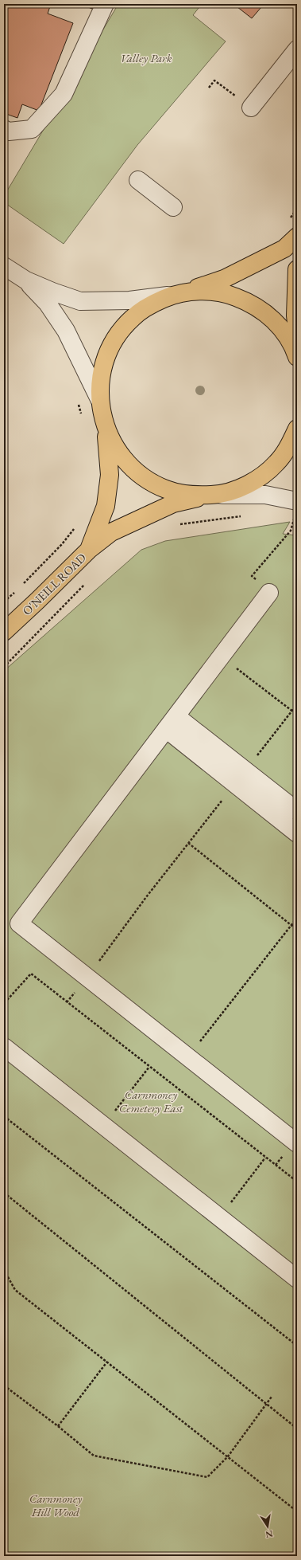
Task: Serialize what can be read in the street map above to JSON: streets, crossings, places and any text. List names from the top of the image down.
{
  "streets": {
    "main road": ["O'NEILL ROAD"]
  },
  "parks": ["Valley Park", "Carnmoney Cemetery East", "Carnmoney Hill Wood"],
  "north": "bottom"
}
